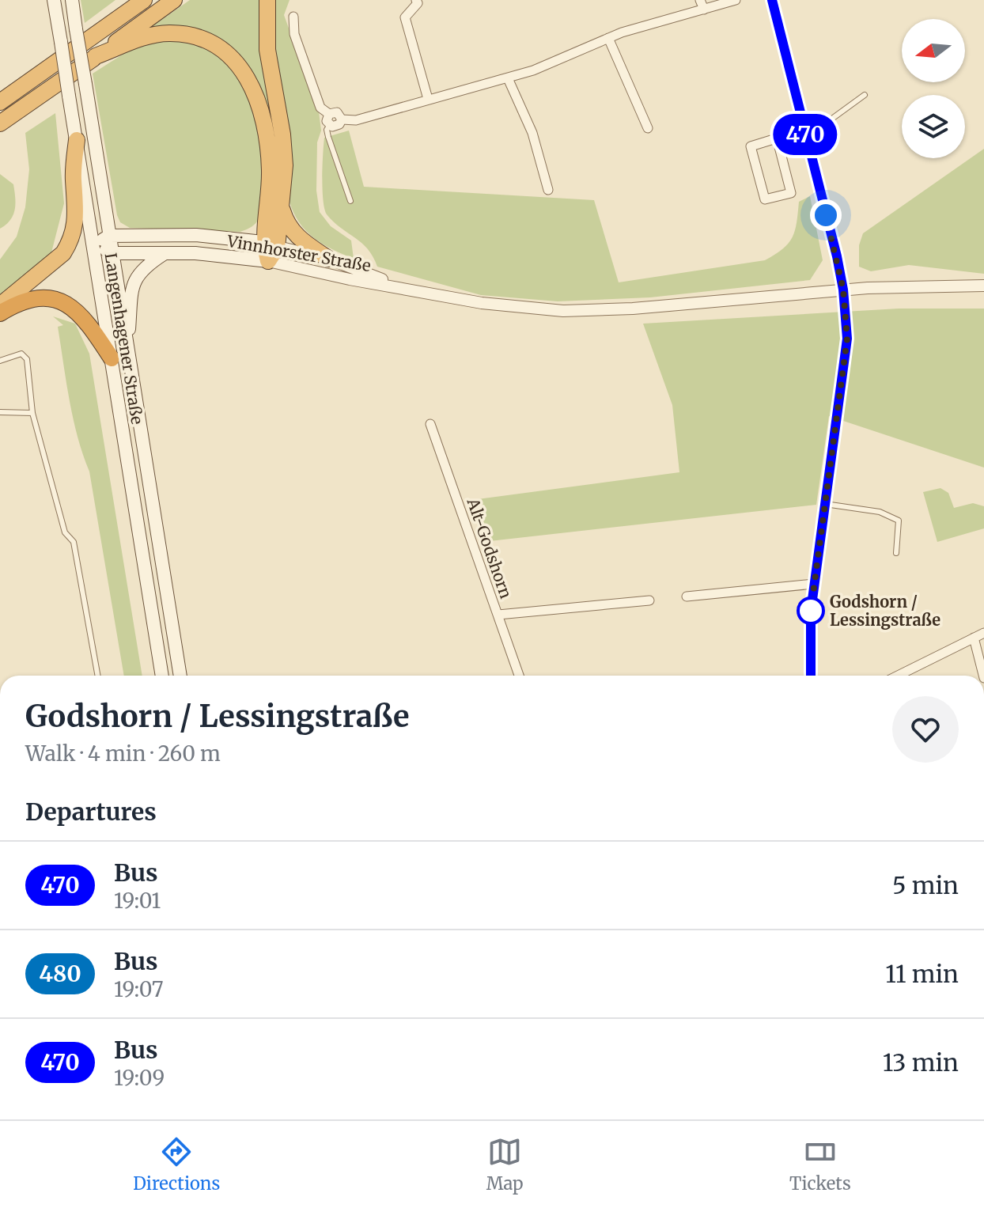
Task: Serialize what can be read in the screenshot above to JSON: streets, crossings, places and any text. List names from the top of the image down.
{
  "streets": {
    "main road": ["Vinnhorster Straße", "Langenhagener Straße"],
    "street": ["Alt-Godshorn"]
  },
  "crossings": [
    ["Vinnhorster Straße", "Langenhagener Straße"]
  ],
  "places": ["Godshorn / Lessingstraße"],
  "lines": ["bus line 470"],
  "north": "left",
  "page": {
    "on_map": "470",
    "heading": [
      ["Godshorn / Lessingstraße", "Walk · 4 min · 260 m"],
      "Departures"
    ],
    "list": [
      {
        "mark": "470",
        "name": "Bus",
        "note": "19:01",
        "value": "5 min"
      },
      {
        "mark": "480",
        "name": "Bus",
        "note": "19:07",
        "value": "11 min"
      },
      {
        "mark": "470",
        "name": "Bus",
        "note": "19:09",
        "value": "13 min"
      }
    ],
    "tabs": ["Directions", "Map", "Tickets"]
  }
}
